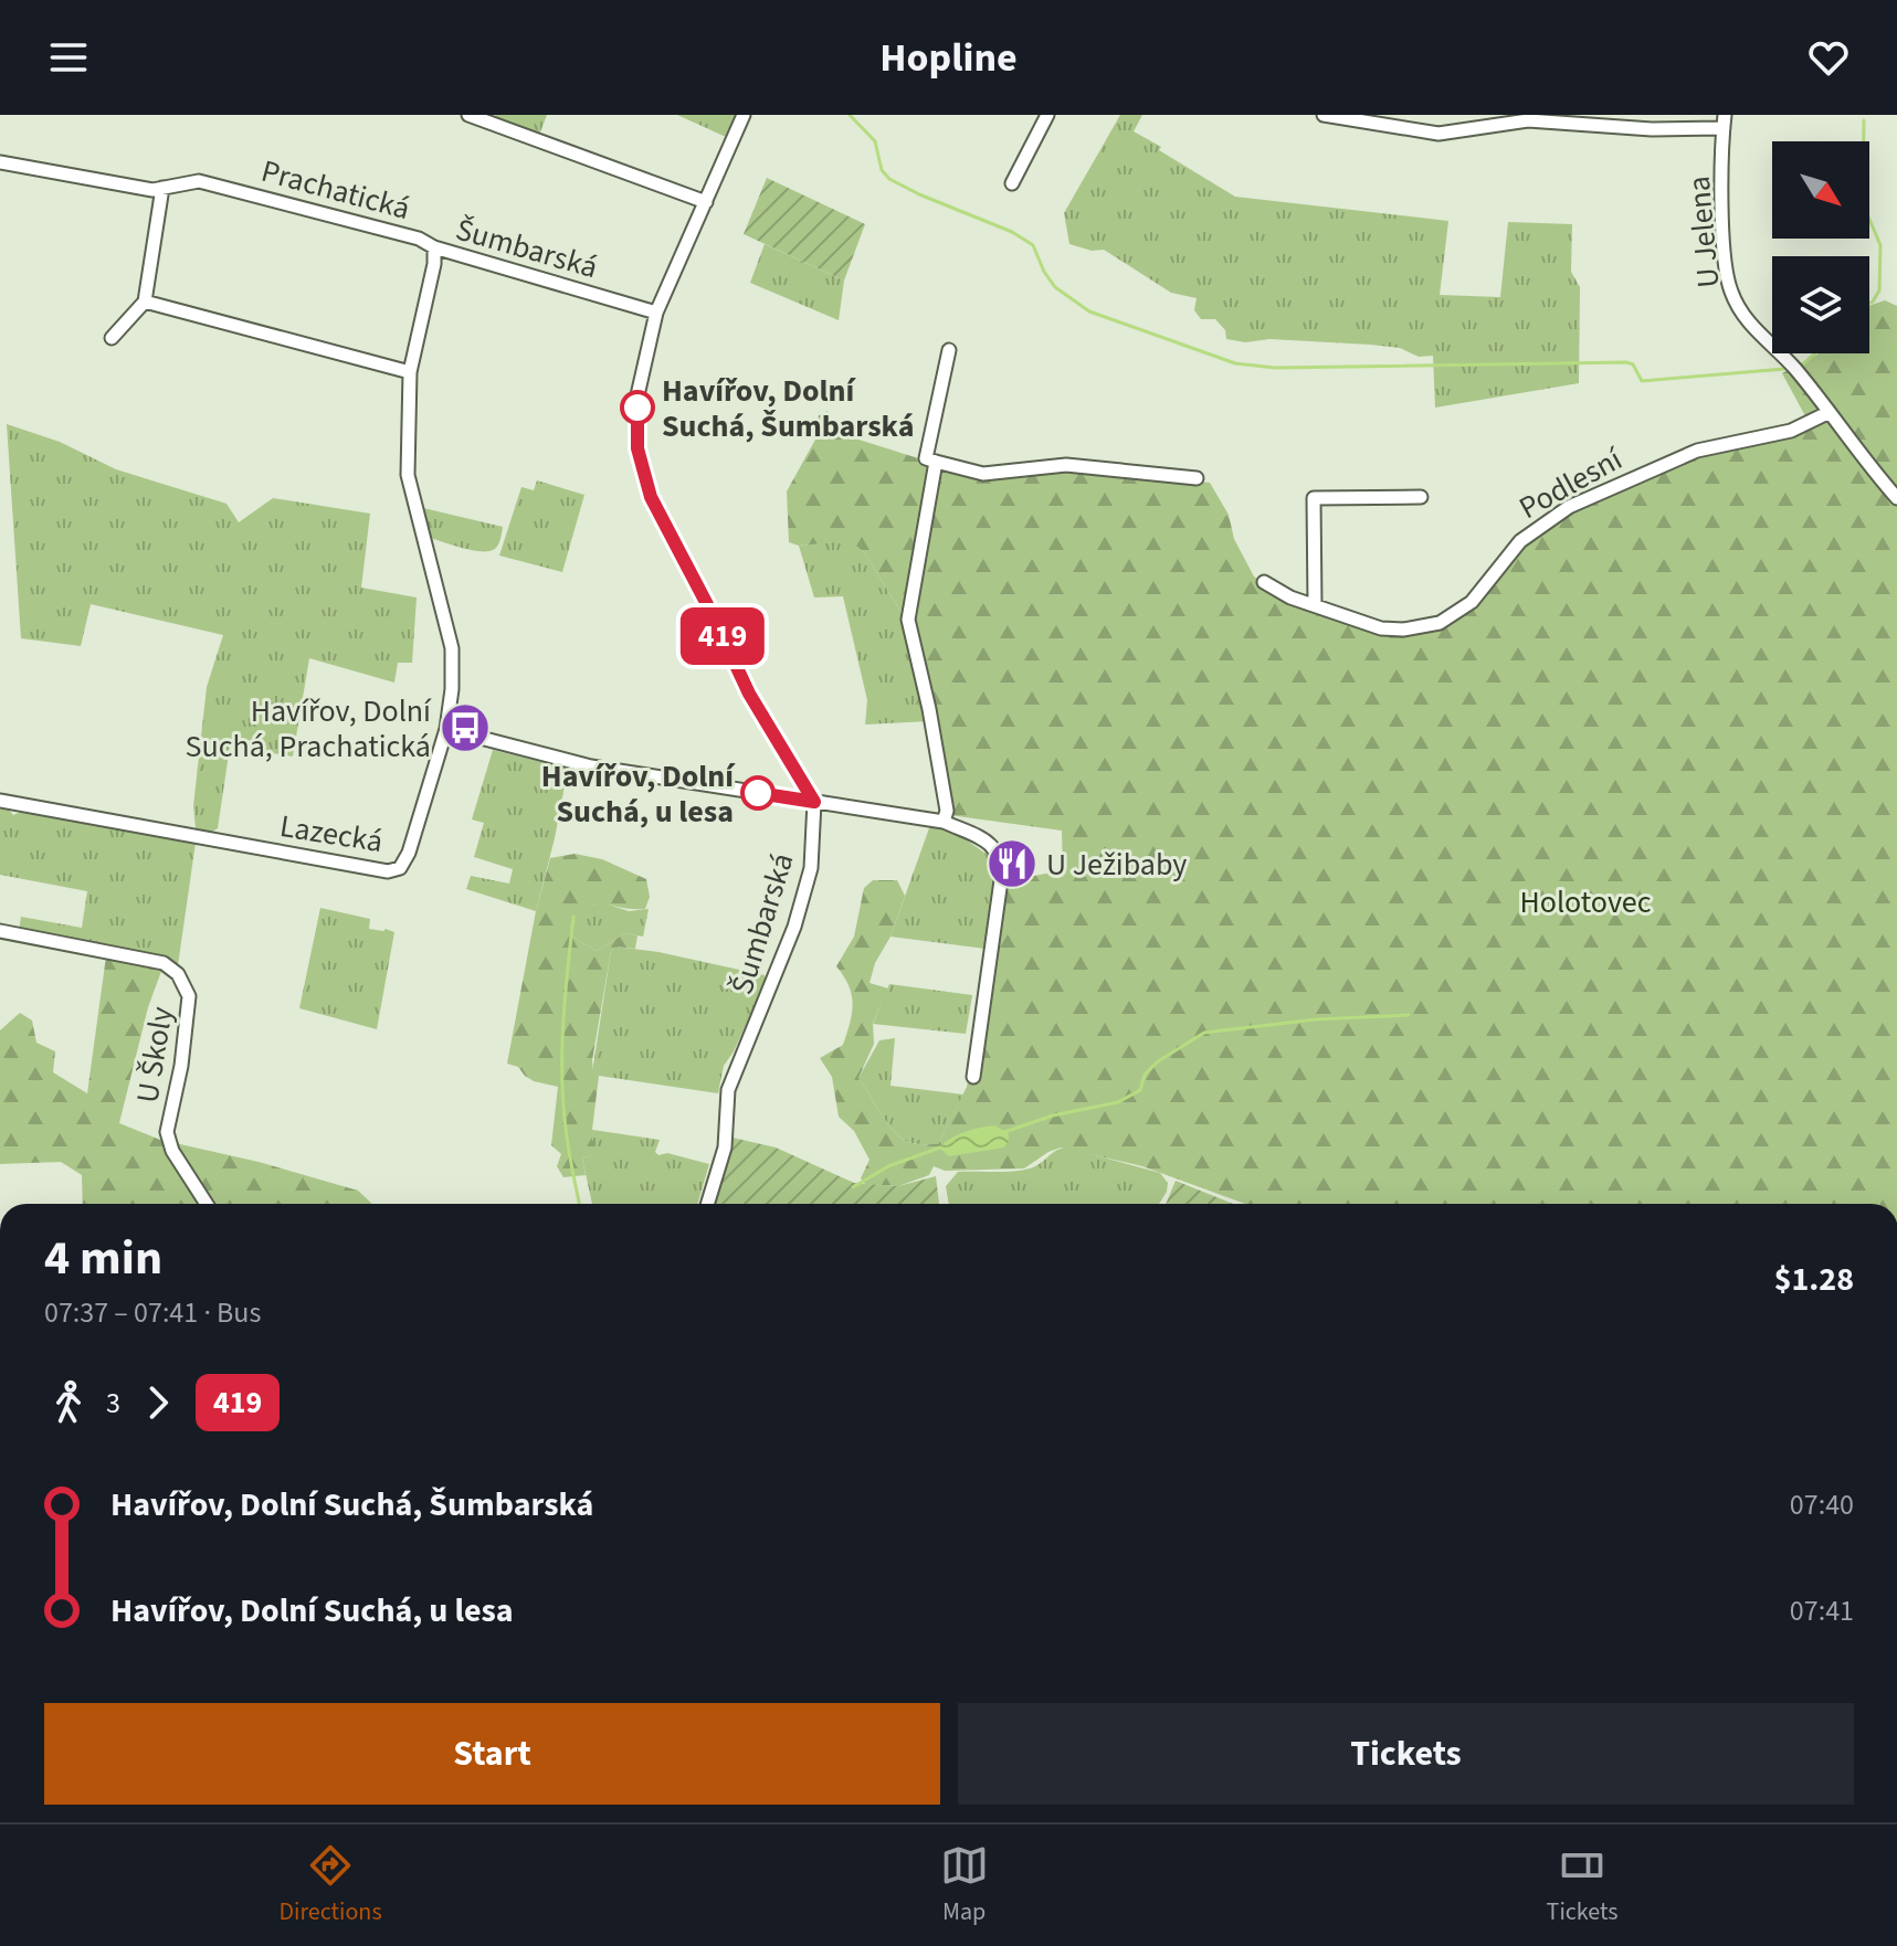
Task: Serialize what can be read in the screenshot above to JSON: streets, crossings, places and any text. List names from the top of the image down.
{
  "streets": {
    "street": [
      "Prachatická",
      "U Jelena",
      "Šumbarská",
      "Podlesní",
      "Lazecká",
      "U Školy"
    ]
  },
  "crossings": [
    ["Prachatická", "Šumbarská"],
    ["Prachatická", "Lazecká"],
    ["U Jelena", "Podlesní"]
  ],
  "parks": ["Holotovec"],
  "places": {
    "other": ["Havířov, Dolní Suchá, Šumbarská", "Havířov, Dolní Suchá, u lesa"],
    "bus stop": ["Havířov, Dolní Suchá, Prachatická"],
    "restaurant": ["U Ježibaby"]
  },
  "lines": ["bus line 419"],
  "north": "bottom right",
  "page": {
    "header": "Hopline",
    "on_map": "419",
    "heading": ["4 min", "07:37 – 07:41 · Bus", "$1.28"],
    "legs": ["3", "419"],
    "list": [
      {
        "name": "Havířov, Dolní Suchá, Šumbarská",
        "value": "07:40"
      },
      {
        "name": "Havířov, Dolní Suchá, u lesa",
        "value": "07:41"
      }
    ],
    "buttons": ["Start", "Tickets"],
    "tabs": ["Directions", "Map", "Tickets"]
  }
}
